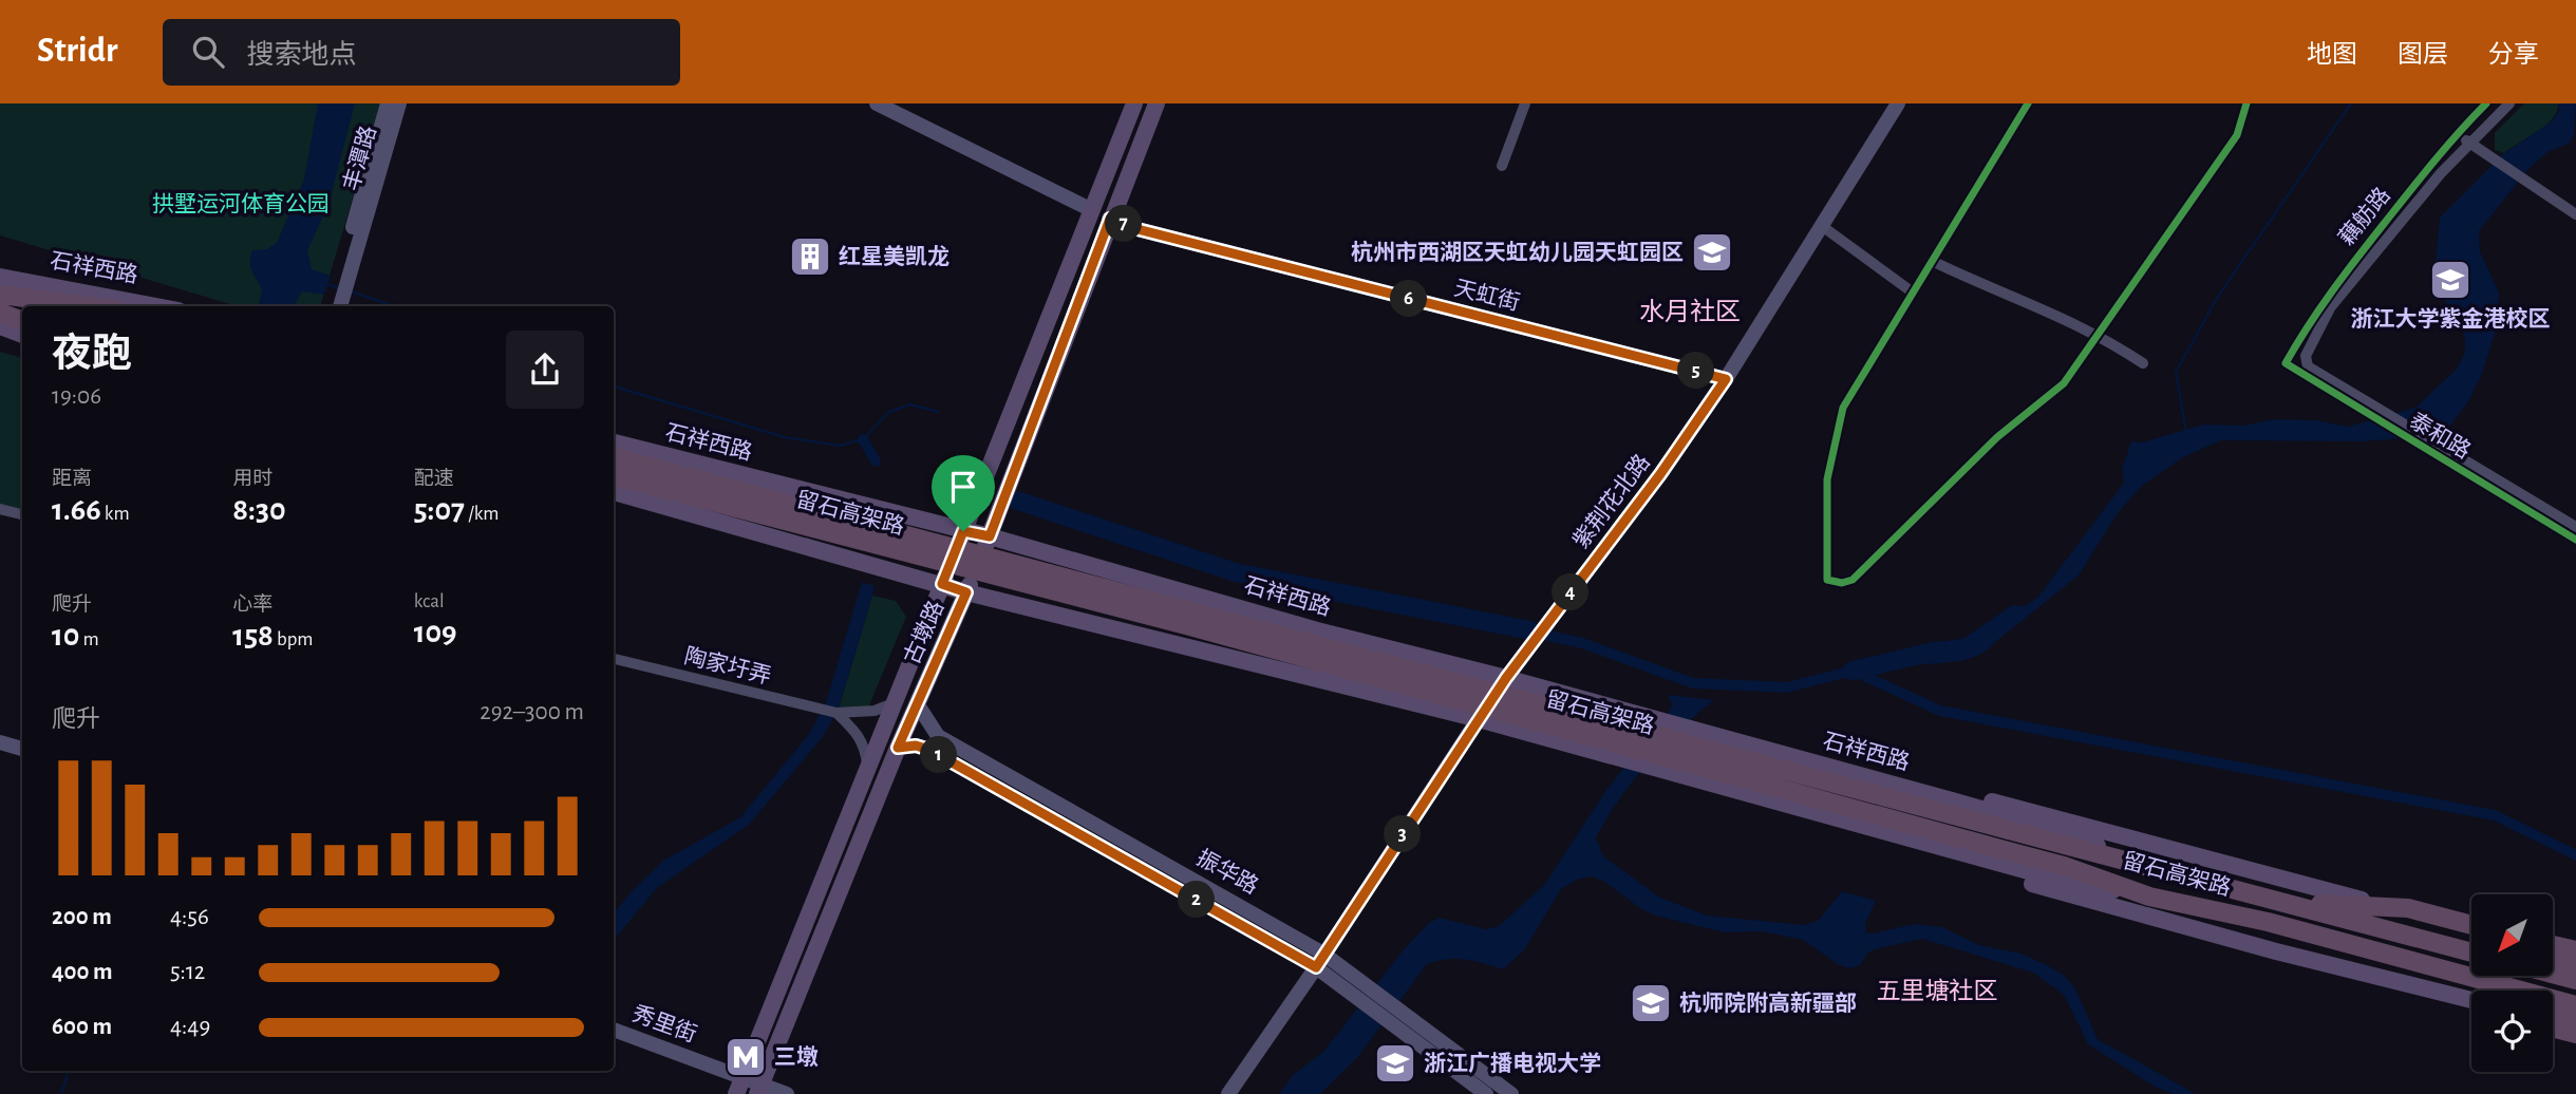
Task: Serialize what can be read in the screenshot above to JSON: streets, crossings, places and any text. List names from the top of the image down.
{
  "streets": {
    "highway": ["石祥西路", "留石高架路"],
    "main road": [
      "丰潭路",
      "天虹街",
      "紫荆花北路",
      "古墩路",
      "振华路",
      "秀里街"
    ],
    "street": ["藕舫路", "泰和路", "陶家圩弄"]
  },
  "crossings": [
    ["藕舫路", "泰和路"],
    ["石祥西路", "紫荆花北路"],
    ["石祥西路", "留石高架路"],
    ["石祥西路", "古墩路"],
    ["天虹街", "紫荆花北路"],
    ["天虹街", "古墩路"],
    ["紫荆花北路", "振华路"],
    ["古墩路", "陶家圩弄"],
    ["古墩路", "振华路"],
    ["古墩路", "秀里街"]
  ],
  "districts": ["水月社区", "五里塘社区"],
  "parks": ["拱墅运河体育公园"],
  "places": {
    "school or university": [
      "杭州市西湖区天虹幼儿园天虹园区",
      "浙江大学紫金港校区",
      "杭师院附高新疆部",
      "浙江广播电视大学"
    ],
    "building": ["红星美凯龙"],
    "metro station": ["三墩"]
  },
  "north": "bottom left",
  "page": {
    "header": "Stridr",
    "search": "搜索地点",
    "nav": ["地图", "图层", "分享"],
    "pins": [
      "7",
      "6",
      "5",
      "4",
      "1",
      "3",
      "2"
    ],
    "heading": ["夜跑", "19:06"],
    "stats": [
      ["距离", "1.66 km"],
      ["用时", "8:30"],
      ["配速", "5:07 /km"],
      ["爬升", "10 m"],
      ["心率", "158 bpm"],
      ["kcal", "109"]
    ],
    "chart": ["爬升", "292–300 m"],
    "list": [
      {
        "name": "200 m",
        "note": "4:56"
      },
      {
        "name": "400 m",
        "note": "5:12"
      },
      {
        "name": "600 m",
        "note": "4:49"
      }
    ]
  }
}
